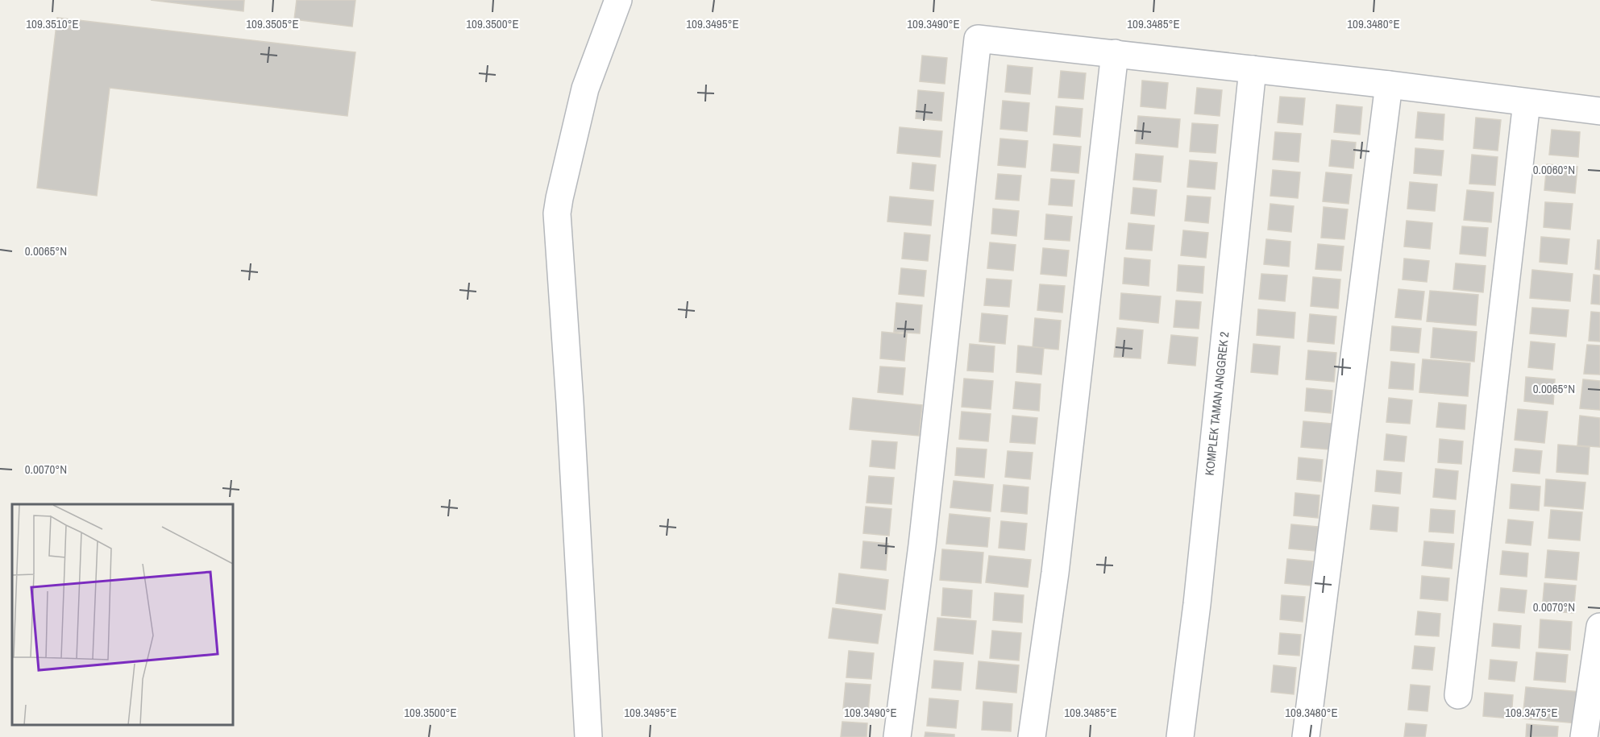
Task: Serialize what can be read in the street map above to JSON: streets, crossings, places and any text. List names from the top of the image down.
{
  "streets": {
    "street": ["KOMPLEK TAMAN ANGGREK 2"]
  },
  "coordinates": [
    "109.3510°E",
    "109.3505°E",
    "109.3500°E",
    "109.3495°E",
    "109.3490°E",
    "109.3485°E",
    "109.3480°E",
    "0.0060°N",
    "0.0065°N",
    "0.0070°N",
    "109.3475°E"
  ]
}
